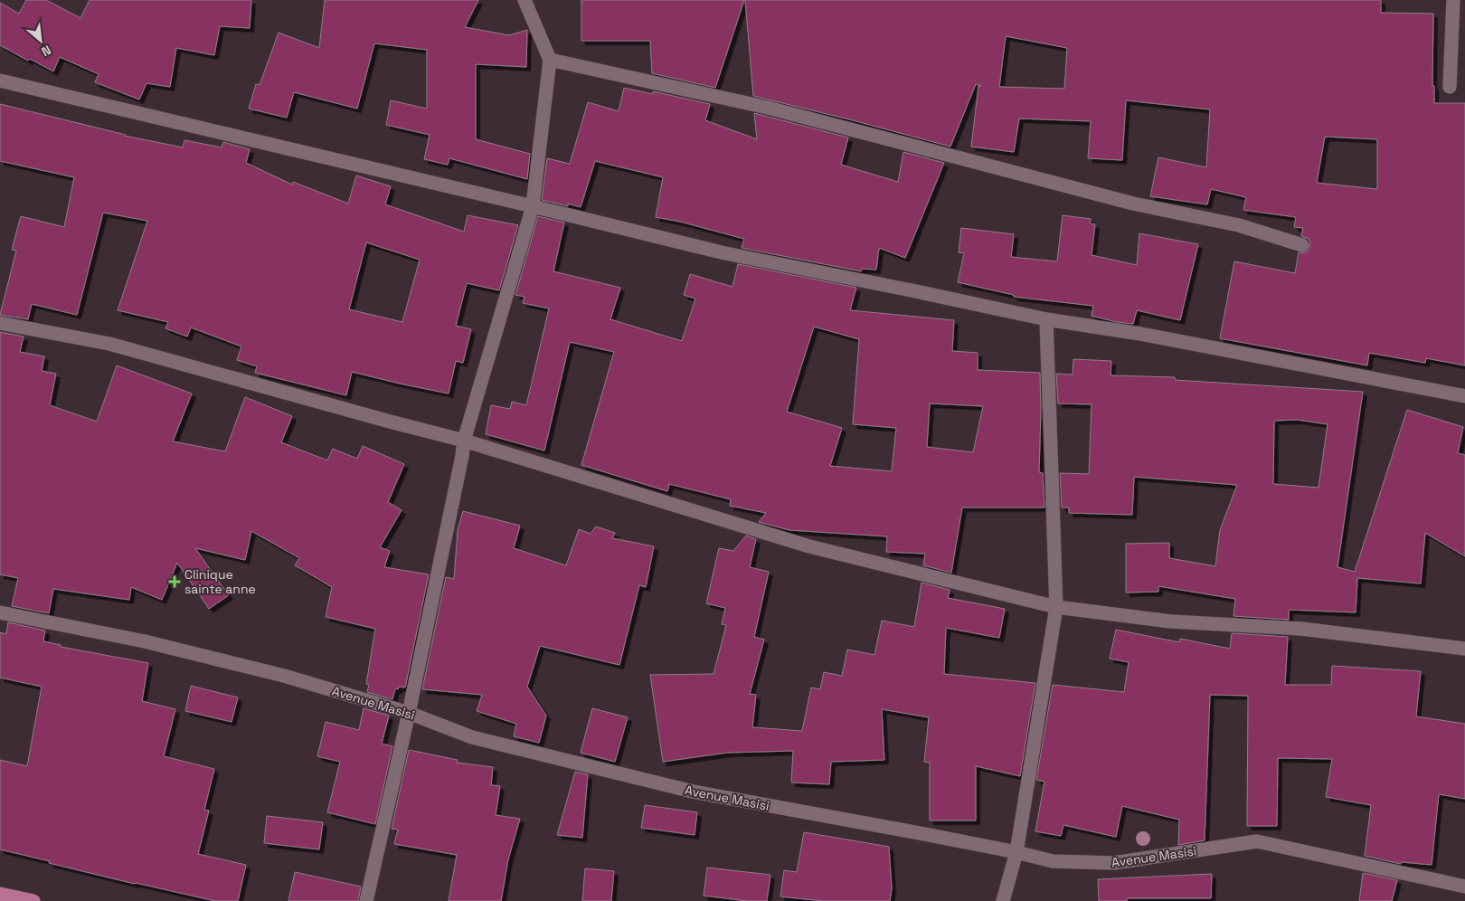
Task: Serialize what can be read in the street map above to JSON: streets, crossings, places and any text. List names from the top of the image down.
{
  "streets": {
    "street": ["Avenue Masisi"]
  },
  "places": {
    "health": ["Clinique sainte anne"]
  },
  "north": "bottom right"
}
